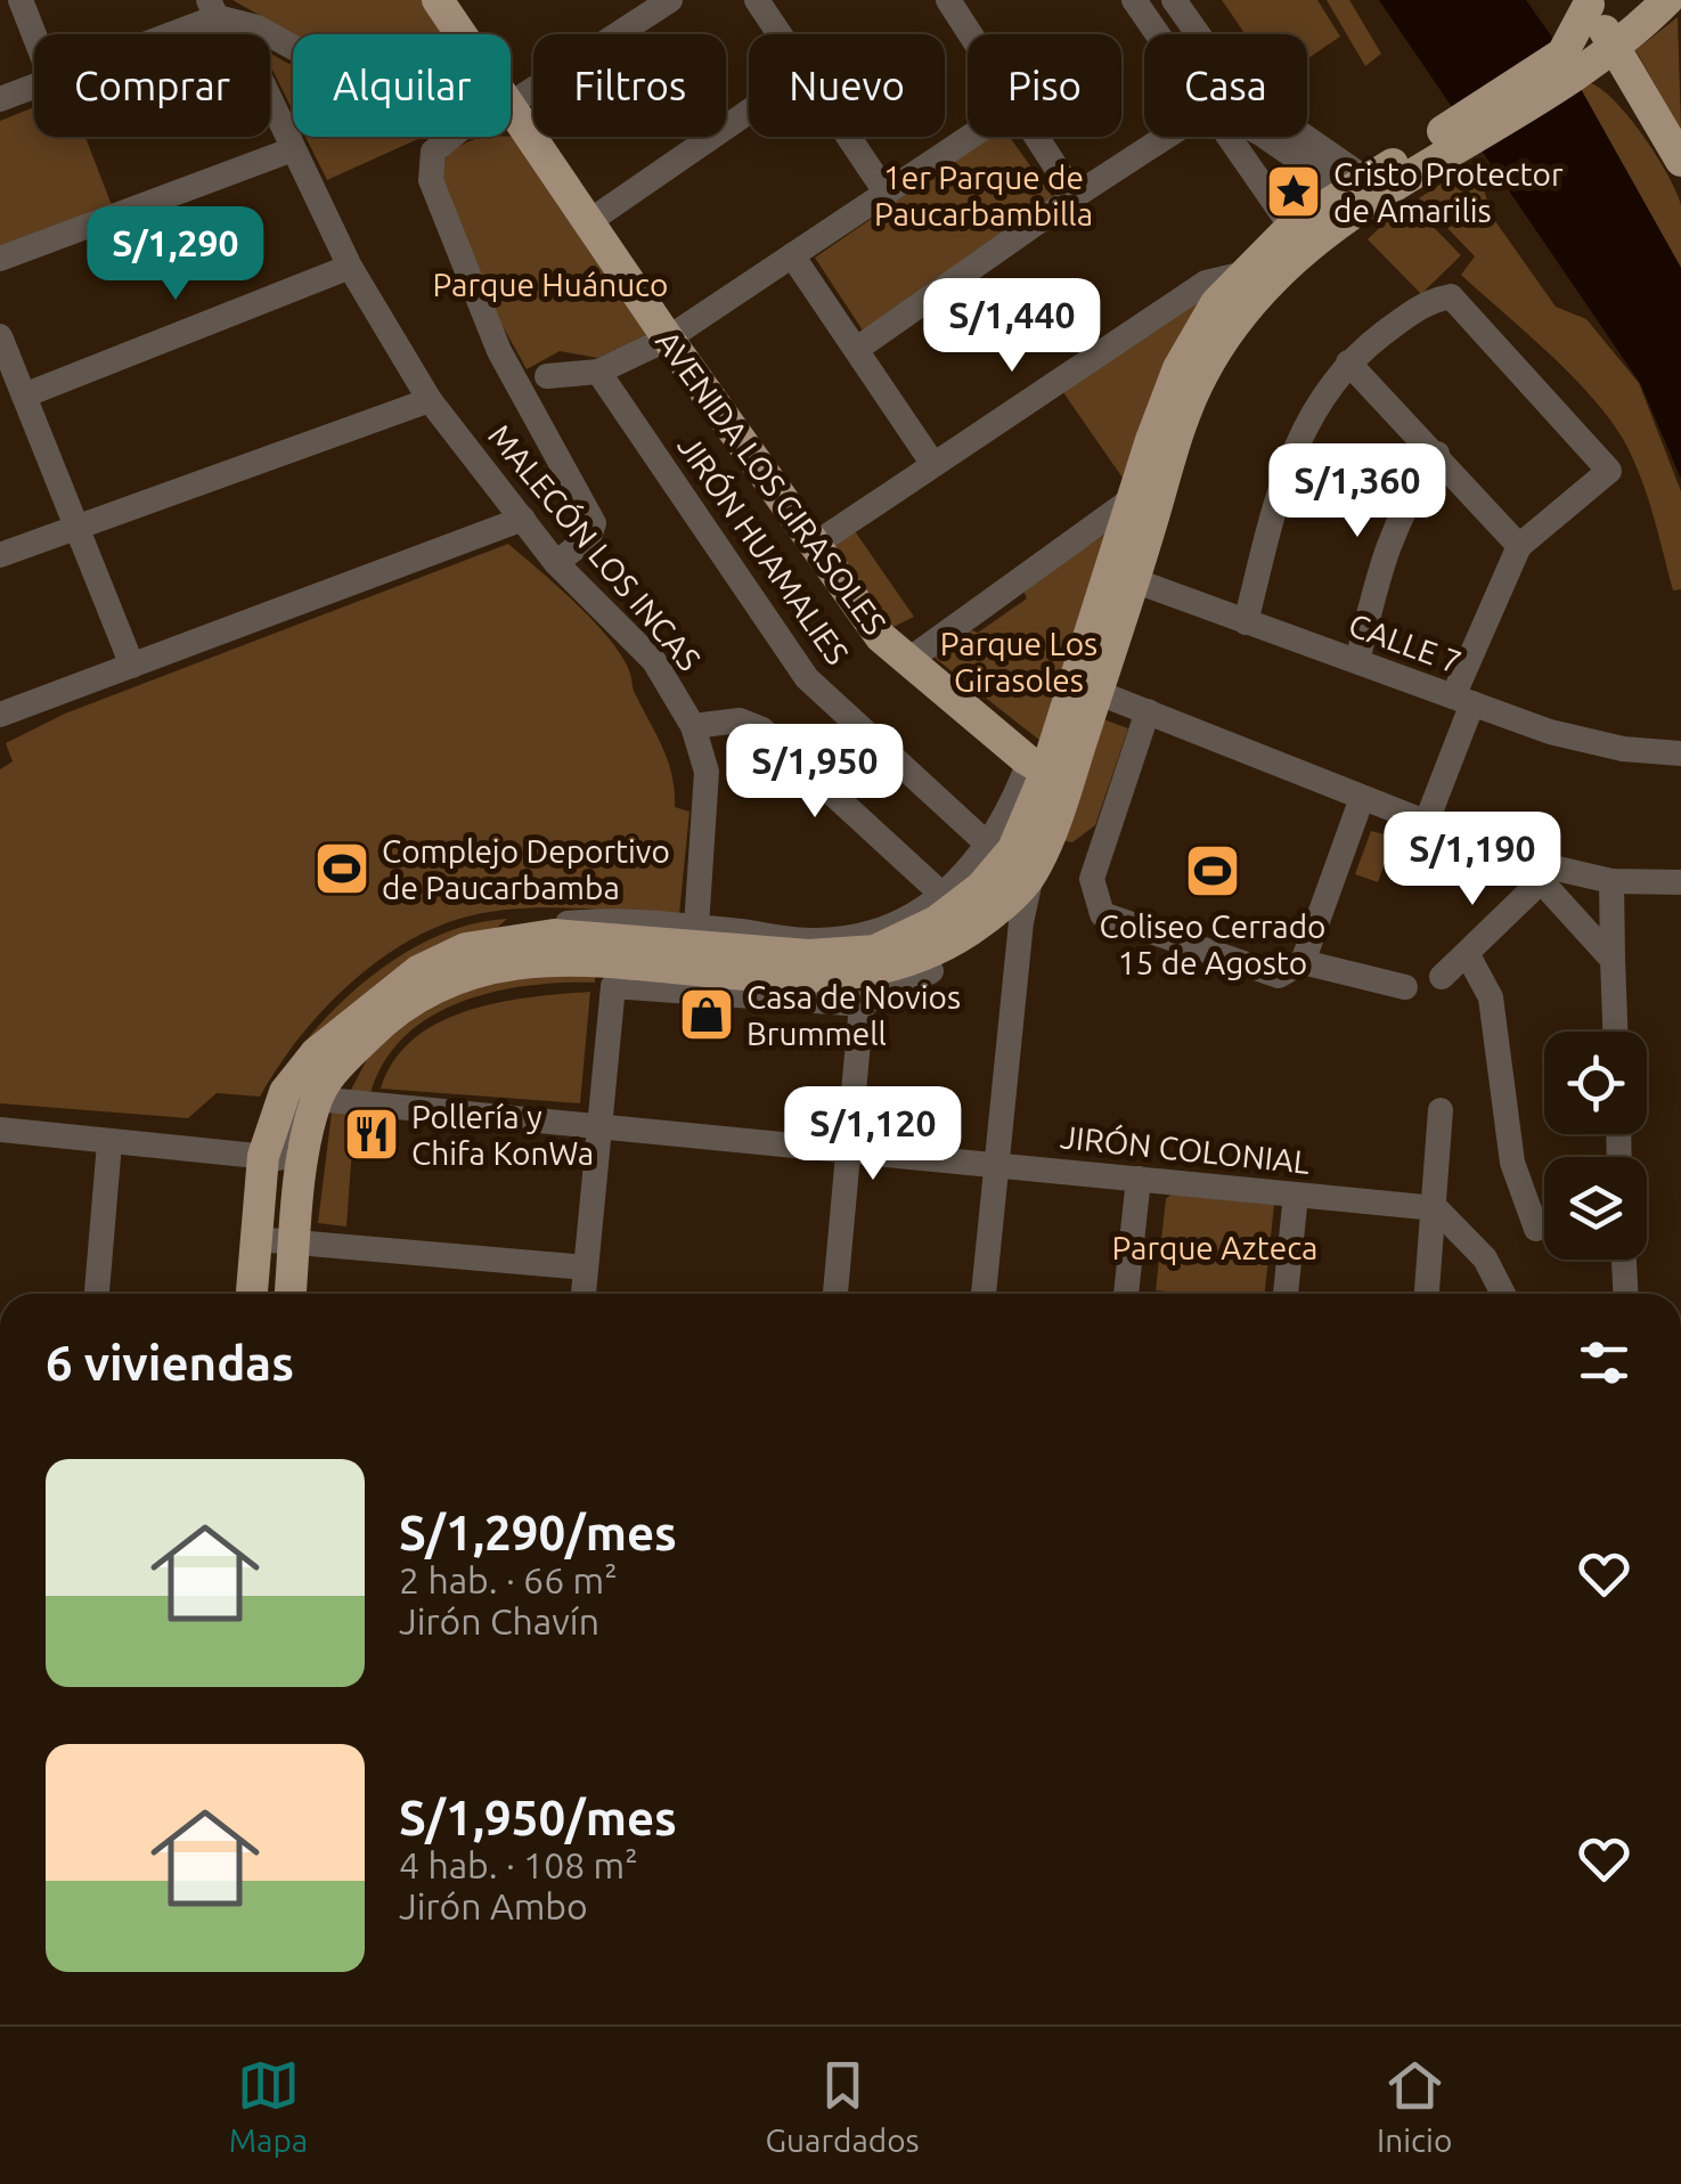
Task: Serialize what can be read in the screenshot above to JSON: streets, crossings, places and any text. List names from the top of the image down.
{
  "streets": {
    "main road": ["AVENIDA LOS GIRASOLES"],
    "street": [
      "MALECÓN LOS INCAS",
      "JIRÓN HUAMALIES",
      "CALLE 7",
      "JIRÓN COLONIAL"
    ]
  },
  "parks": [
    "1er Parque de Paucarbambilla",
    "Parque Huánuco",
    "Parque Los Girasoles",
    "Parque Azteca"
  ],
  "places": {
    "place": ["Cristo Protector de Amarilis"],
    "sports": ["Complejo Deportivo de Paucarbamba", "Coliseo Cerrado 15 de Agosto"],
    "shop": ["Casa de Novios Brummell"],
    "restaurant": ["Pollería y Chifa KonWa"]
  },
  "page": {
    "chip": [
      "Comprar",
      "Alquilar",
      "Filtros",
      "Nuevo",
      "Piso",
      "Casa"
    ],
    "price": [
      "S/1,290",
      "S/1,440",
      "S/1,360",
      "S/1,950",
      "S/1,190",
      "S/1,120"
    ],
    "heading": "6 viviendas",
    "list": [
      {
        "name": "S/1,290/mes",
        "note": "2 hab. · 66 m² · Jirón Chavín"
      },
      {
        "name": "S/1,950/mes",
        "note": "4 hab. · 108 m² · Jirón Ambo"
      }
    ],
    "tabs": ["Mapa", "Guardados", "Inicio"]
  }
}
